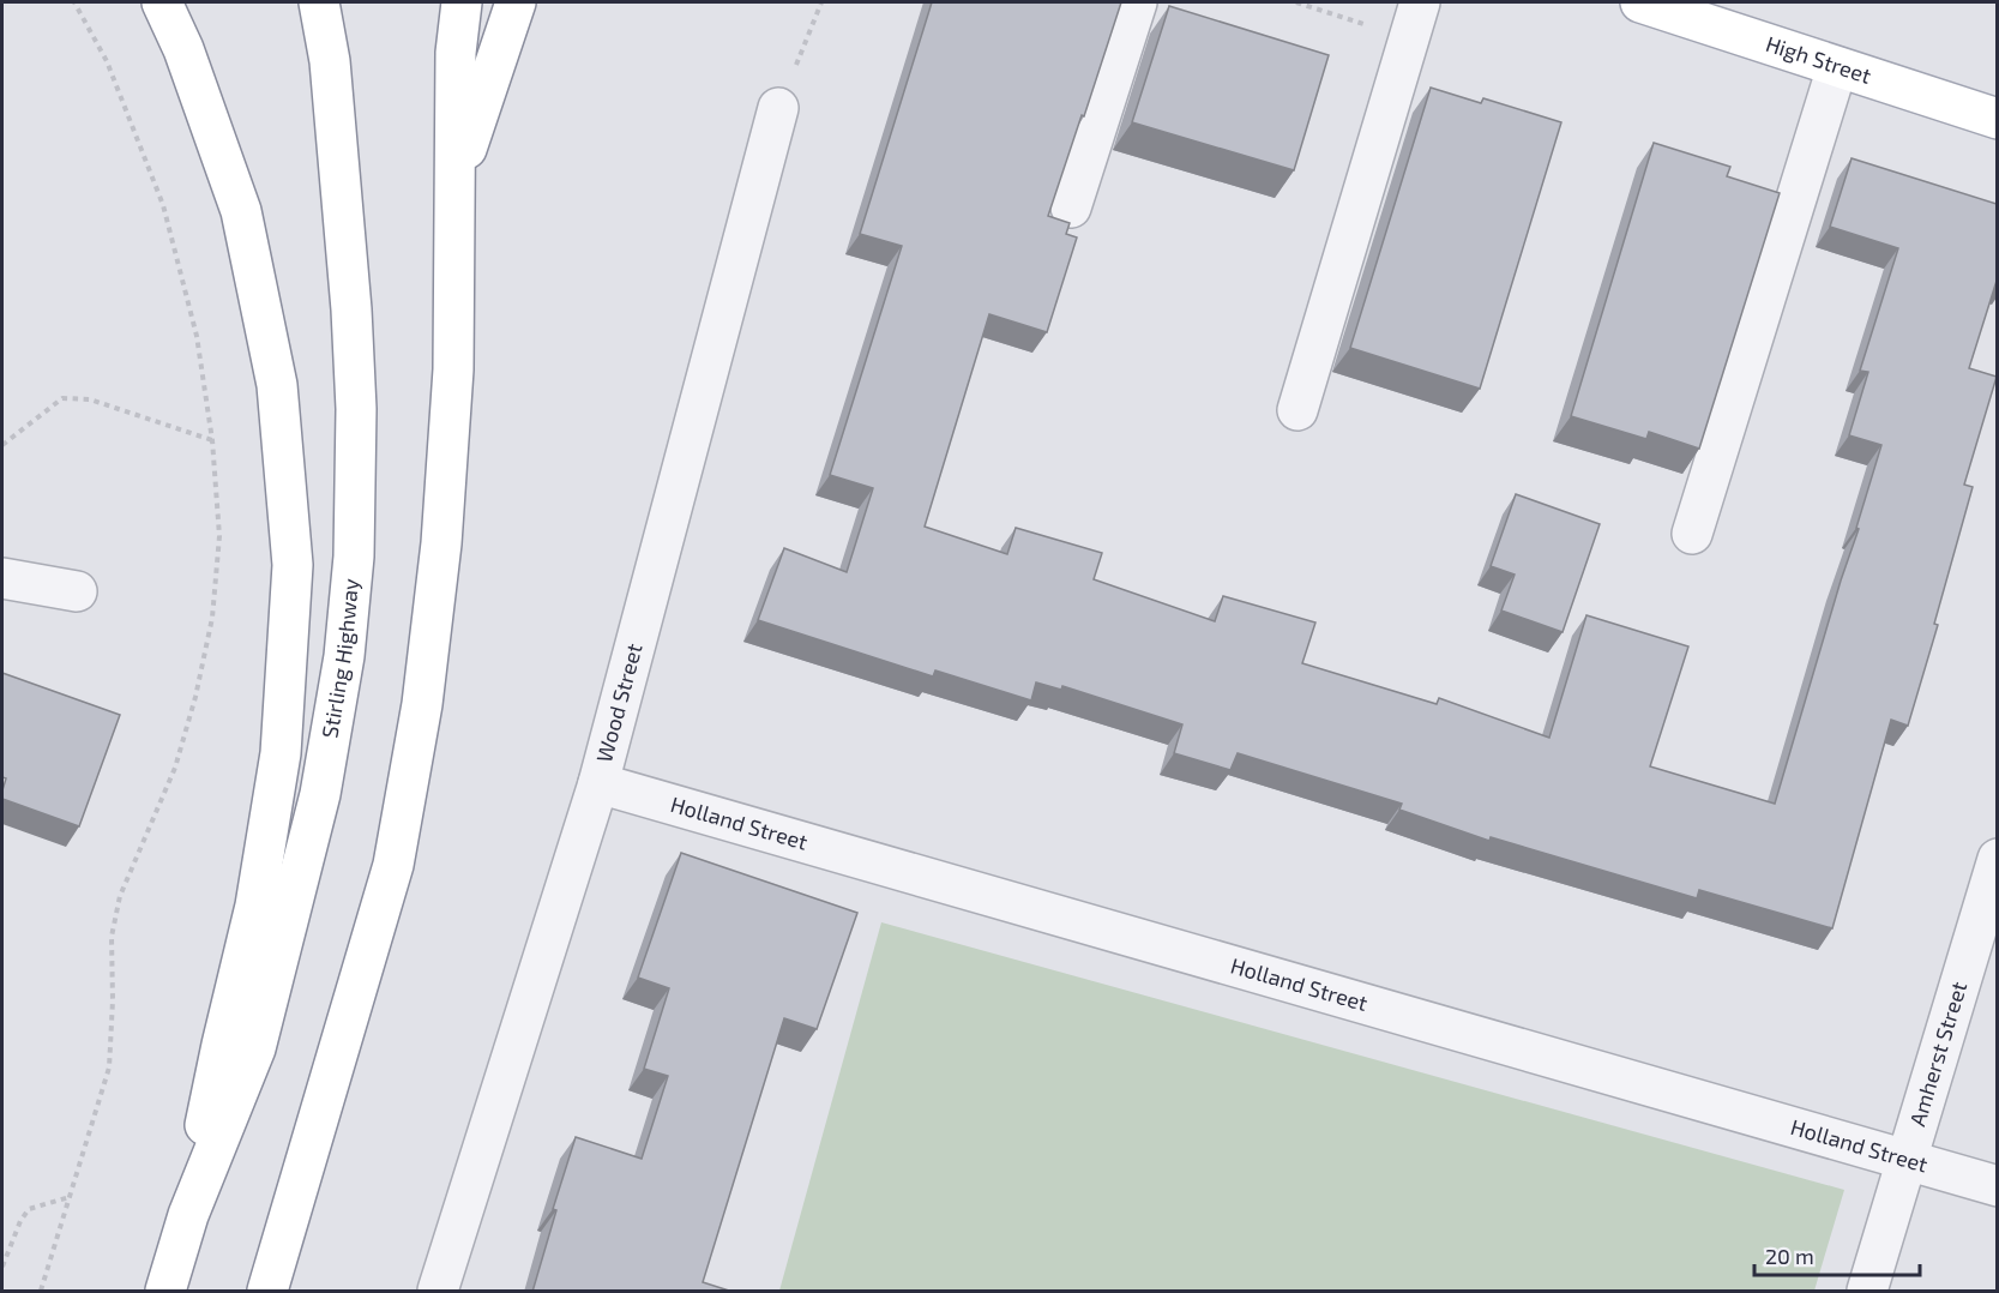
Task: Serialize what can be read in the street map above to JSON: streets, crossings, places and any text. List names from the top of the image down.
{
  "streets": {
    "main road": ["High Street", "Stirling Highway"],
    "street": ["Wood Street", "Holland Street", "Amherst Street"]
  },
  "crossings": [
    ["Wood Street", "Holland Street"],
    ["Holland Street", "Amherst Street"]
  ],
  "scale_bar": "20 m"
}
